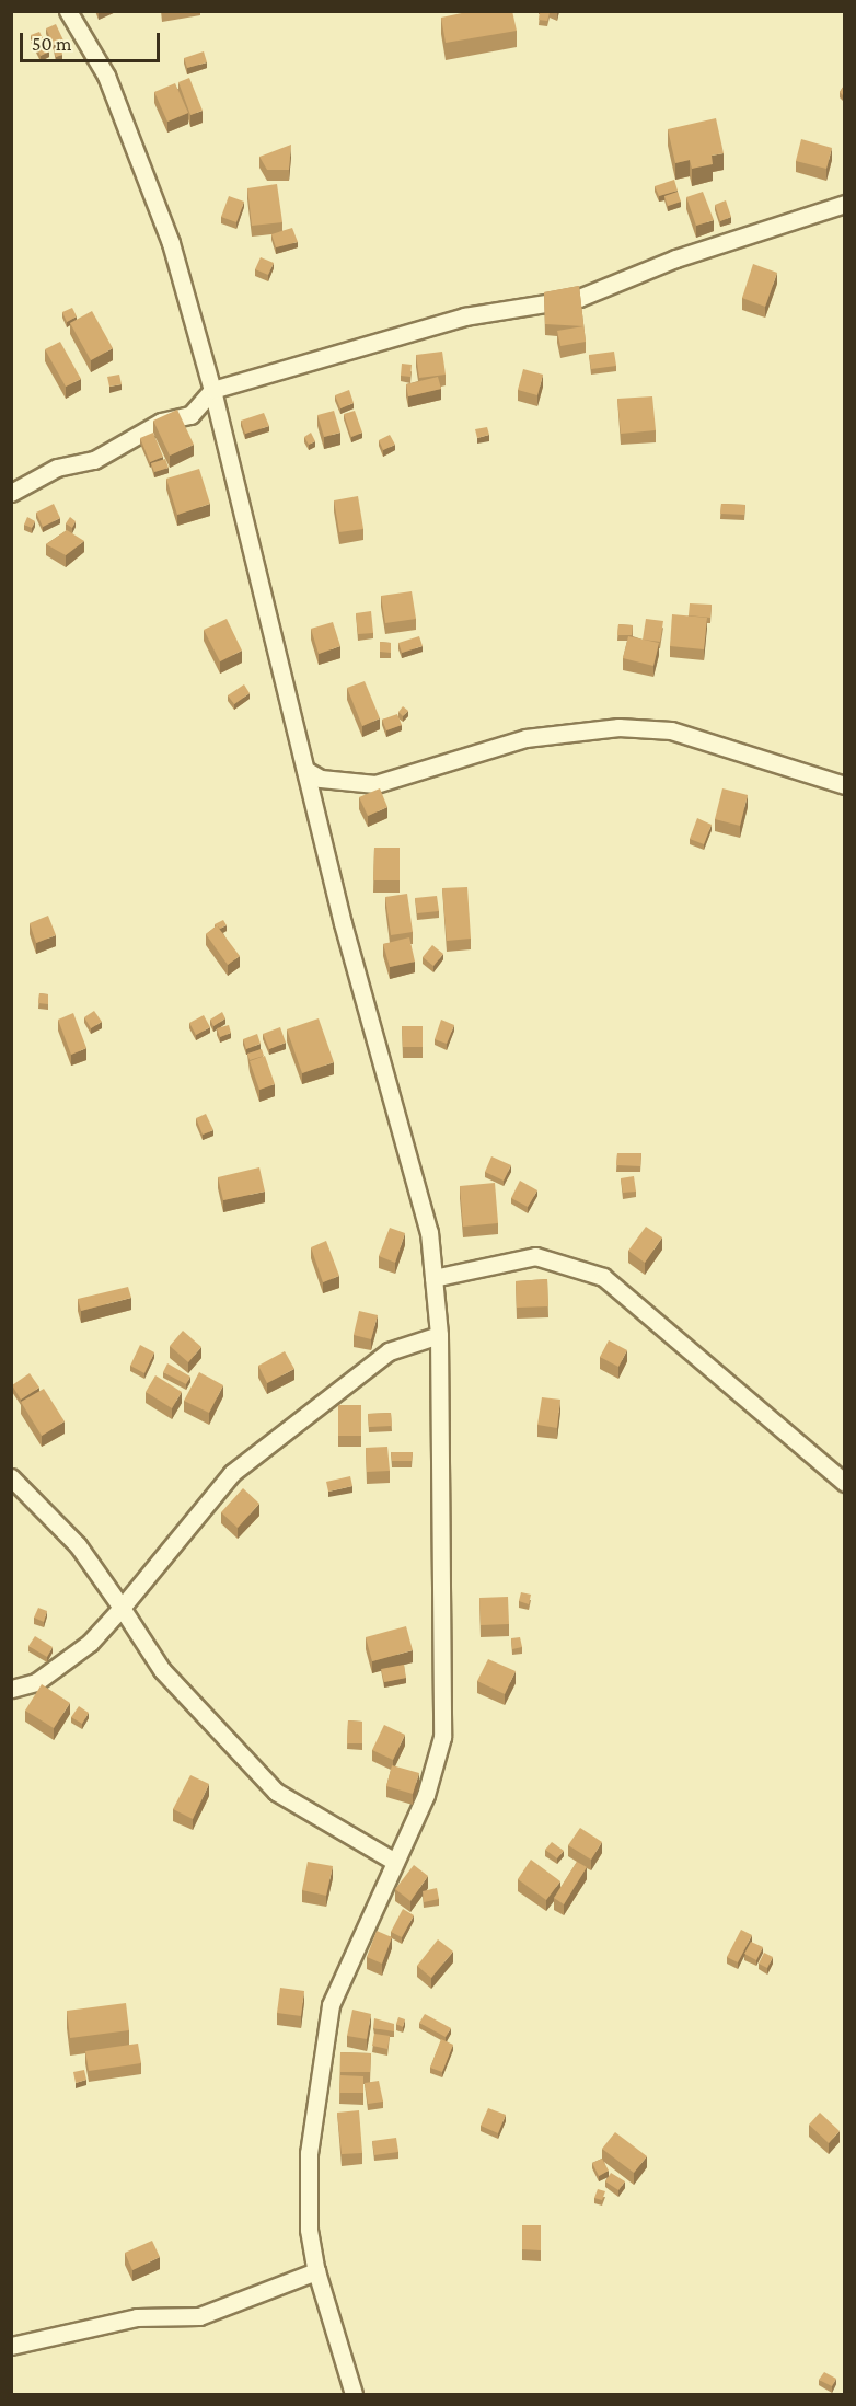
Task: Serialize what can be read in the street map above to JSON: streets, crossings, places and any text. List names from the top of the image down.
{
  "scale_bar": "50 m"
}
